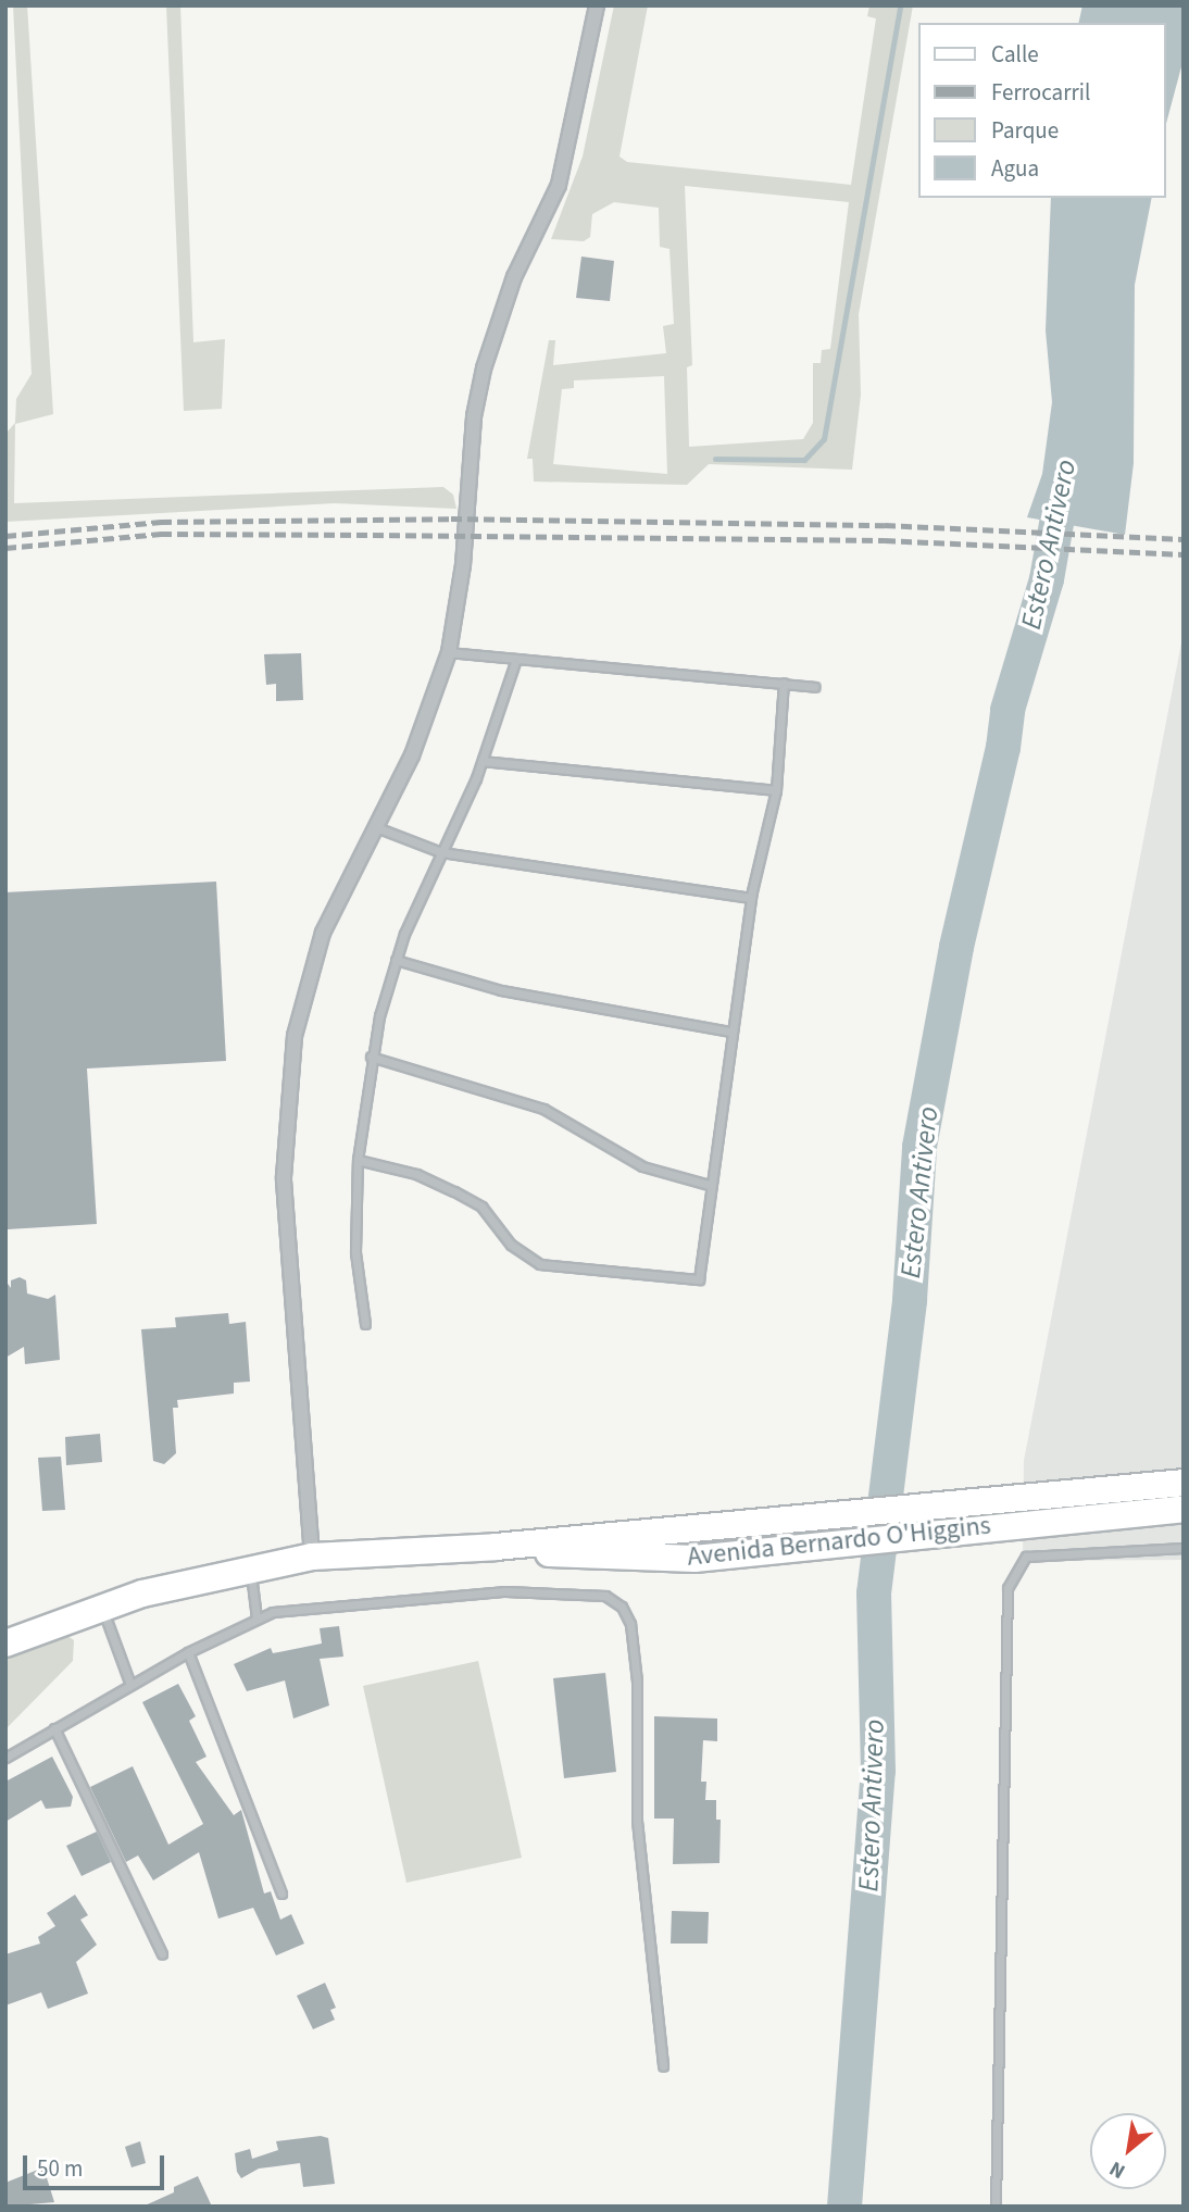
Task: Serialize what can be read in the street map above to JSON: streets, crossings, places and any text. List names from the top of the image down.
{
  "streets": {
    "main road": ["Avenida Bernardo O'Higgins"]
  },
  "water": ["Estero Antivero"],
  "legend": [
    "Calle",
    "Ferrocarril",
    "Parque",
    "Agua"
  ],
  "scale_bar": "50 m",
  "north": "bottom left"
}
